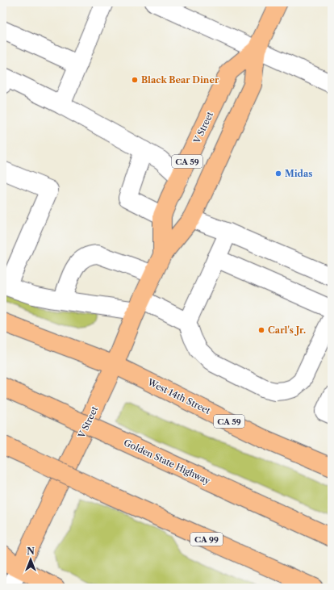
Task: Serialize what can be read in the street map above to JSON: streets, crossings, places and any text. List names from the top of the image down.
{
  "streets": {
    "main road": [
      "V Street",
      "CA 59",
      "West 14th Street",
      "Golden State Highway",
      "CA 99"
    ]
  },
  "crossings": [
    ["V Street", "West 14th Street"]
  ],
  "places": ["Black Bear Diner", "Midas", "Carl's Jr."],
  "north": "top"
}
